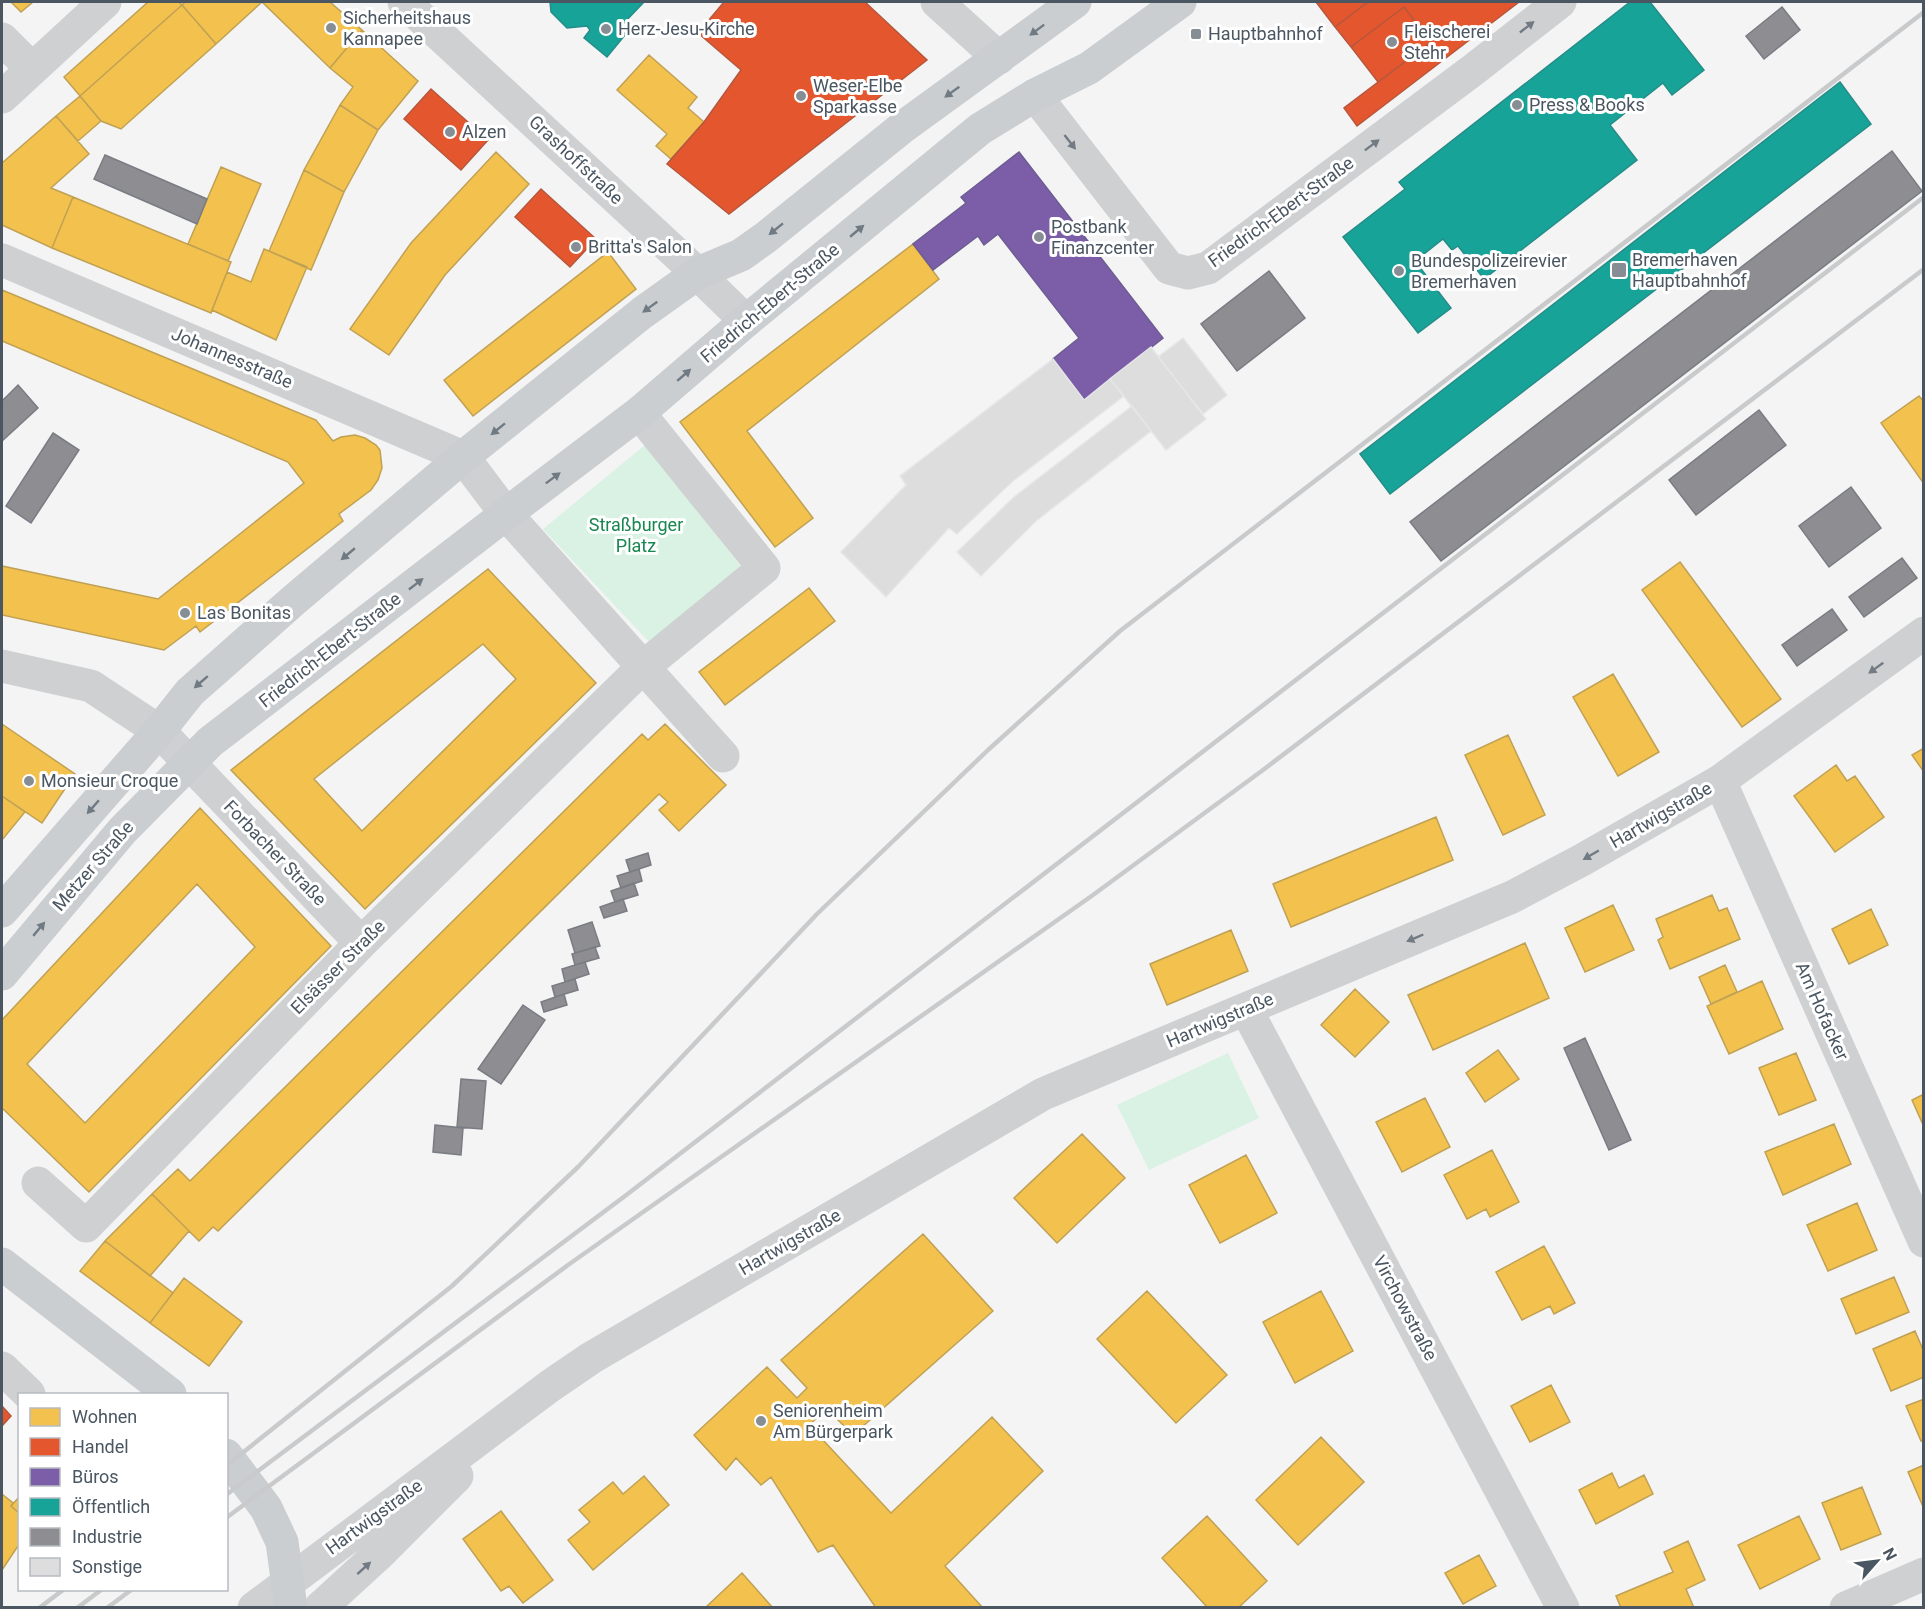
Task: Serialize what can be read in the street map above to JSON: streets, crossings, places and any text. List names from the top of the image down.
{
  "streets": {
    "main road": ["Friedrich-Ebert-Straße", "Metzer Straße"],
    "street": [
      "Grashoffstraße",
      "Johannesstraße",
      "Hartwigstraße",
      "Forbacher Straße",
      "Elsässer Straße",
      "Am Hofacker",
      "Virchowstraße"
    ]
  },
  "crossings": [
    ["Grashoffstraße", "Friedrich-Ebert-Straße"],
    ["Friedrich-Ebert-Straße", "Forbacher Straße"],
    ["Friedrich-Ebert-Straße", "Metzer Straße"],
    ["Hartwigstraße", "Am Hofacker"],
    ["Hartwigstraße", "Virchowstraße"],
    ["Forbacher Straße", "Metzer Straße"],
    ["Forbacher Straße", "Elsässer Straße"]
  ],
  "parks": ["Straßburger Platz"],
  "places": {
    "other": [
      "Sicherheitshaus Kannapee",
      "Herz-Jesu-Kirche",
      "Fleischerei Stehr",
      "Weser-Elbe Sparkasse",
      "Press & Books",
      "Alzen",
      "Postbank Finanzcenter",
      "Britta's Salon",
      "Bundespolizeirevier Bremerhaven",
      "Las Bonitas",
      "Monsieur Croque",
      "Seniorenheim Am Bürgerpark"
    ],
    "transit": ["Hauptbahnhof", "Bremerhaven Hauptbahnhof"]
  },
  "legend": [
    "Wohnen",
    "Handel",
    "Büros",
    "Öffentlich",
    "Industrie",
    "Sonstige"
  ],
  "north": "top right"
}
